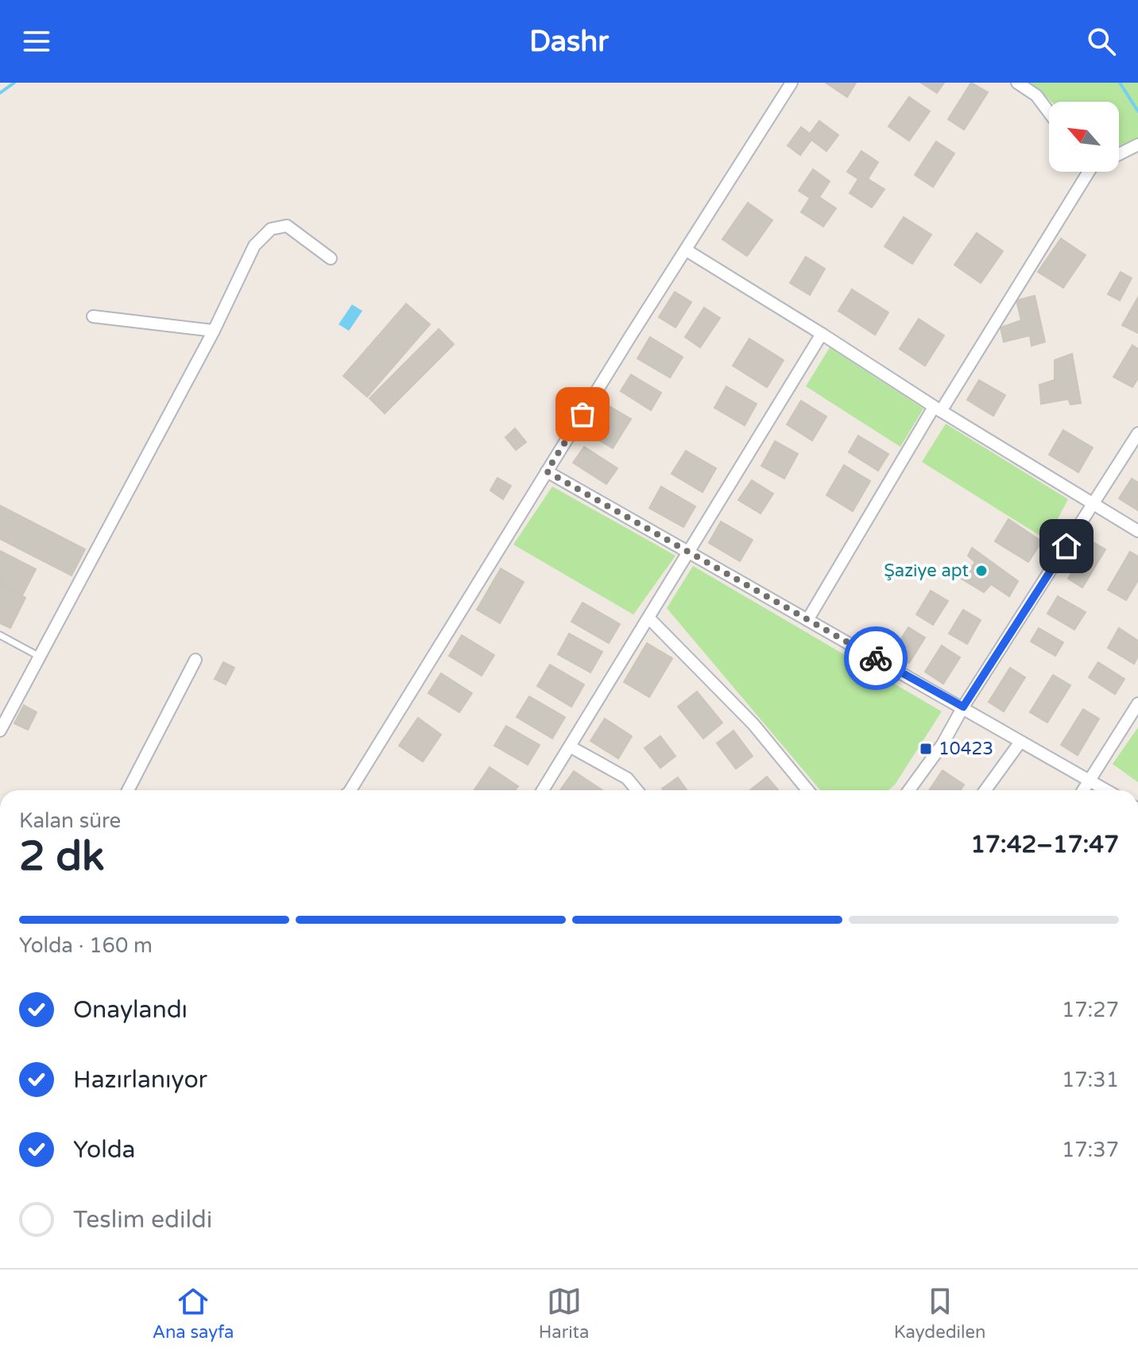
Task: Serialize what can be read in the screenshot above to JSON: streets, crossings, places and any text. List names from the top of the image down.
{
  "places": {
    "other": ["Şaziye apt"],
    "transit": ["10423"]
  },
  "north": "top left",
  "page": {
    "header": "Dashr",
    "heading": ["2 dk", "Kalan süre", "17:42–17:47"],
    "bar": "Yolda · 160 m",
    "list": [
      ["Onaylandı", "17:27"],
      ["Hazırlanıyor", "17:31"],
      ["Yolda", "17:37"],
      "Teslim edildi"
    ],
    "tabs": ["Ana sayfa", "Harita", "Kaydedilen"]
  }
}
